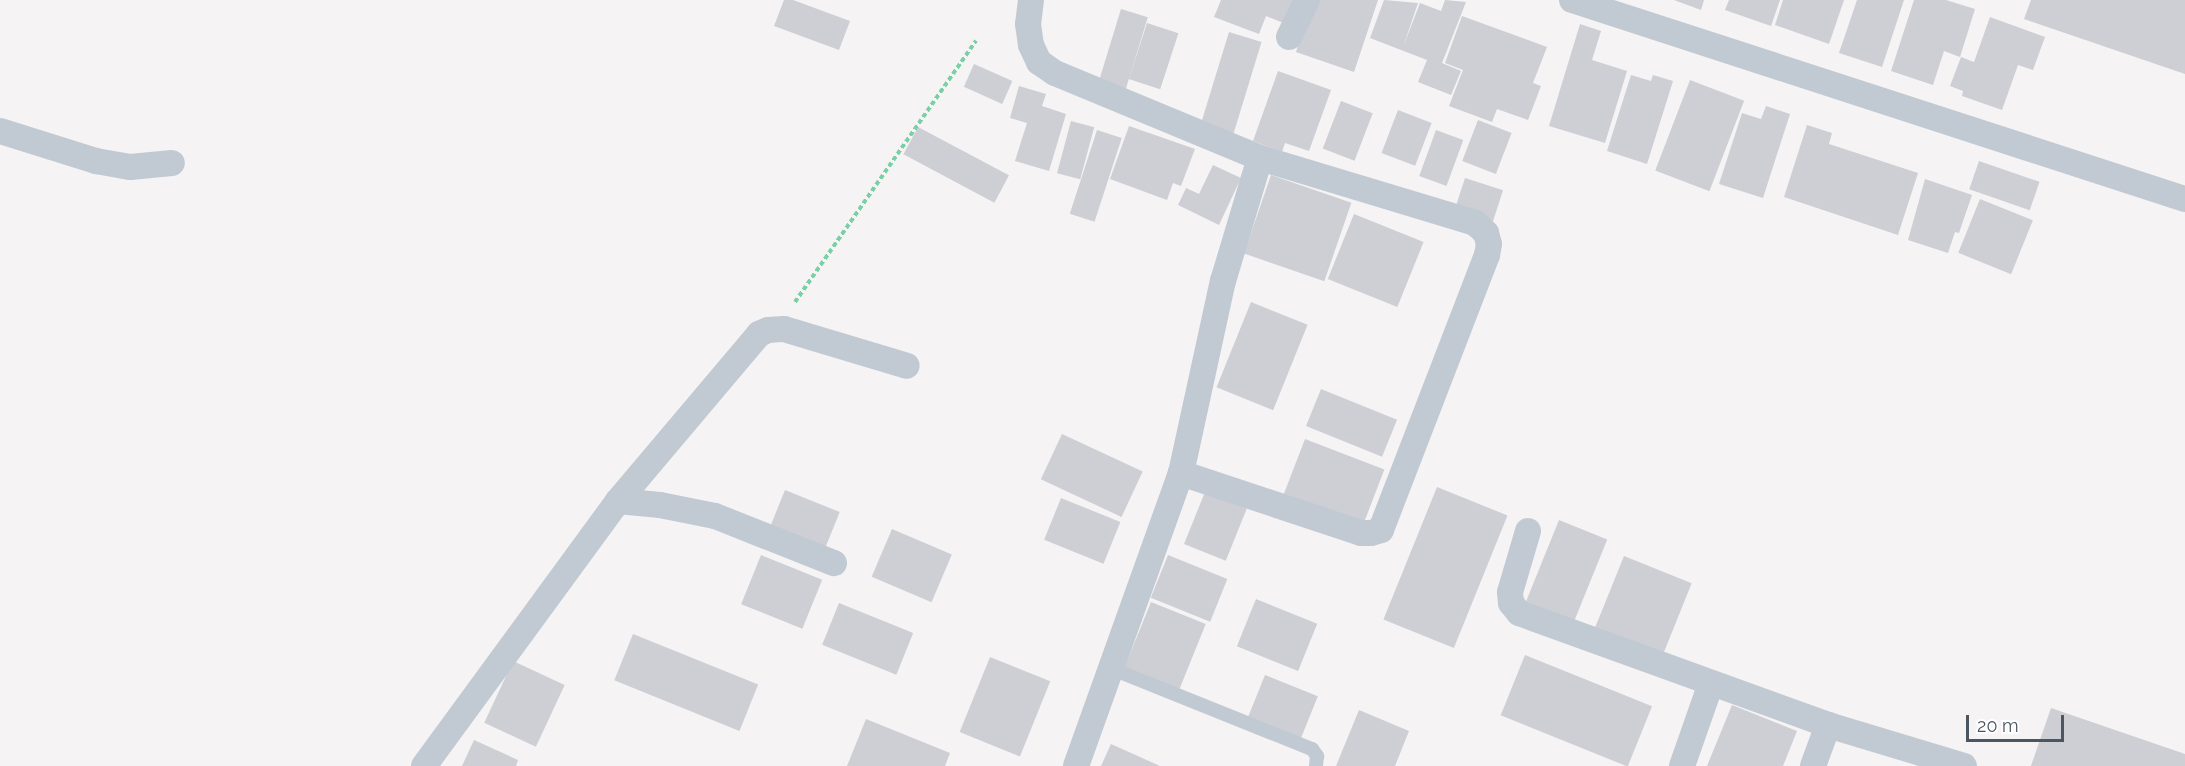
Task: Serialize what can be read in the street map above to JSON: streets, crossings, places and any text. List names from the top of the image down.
{
  "scale_bar": "20 m"
}
